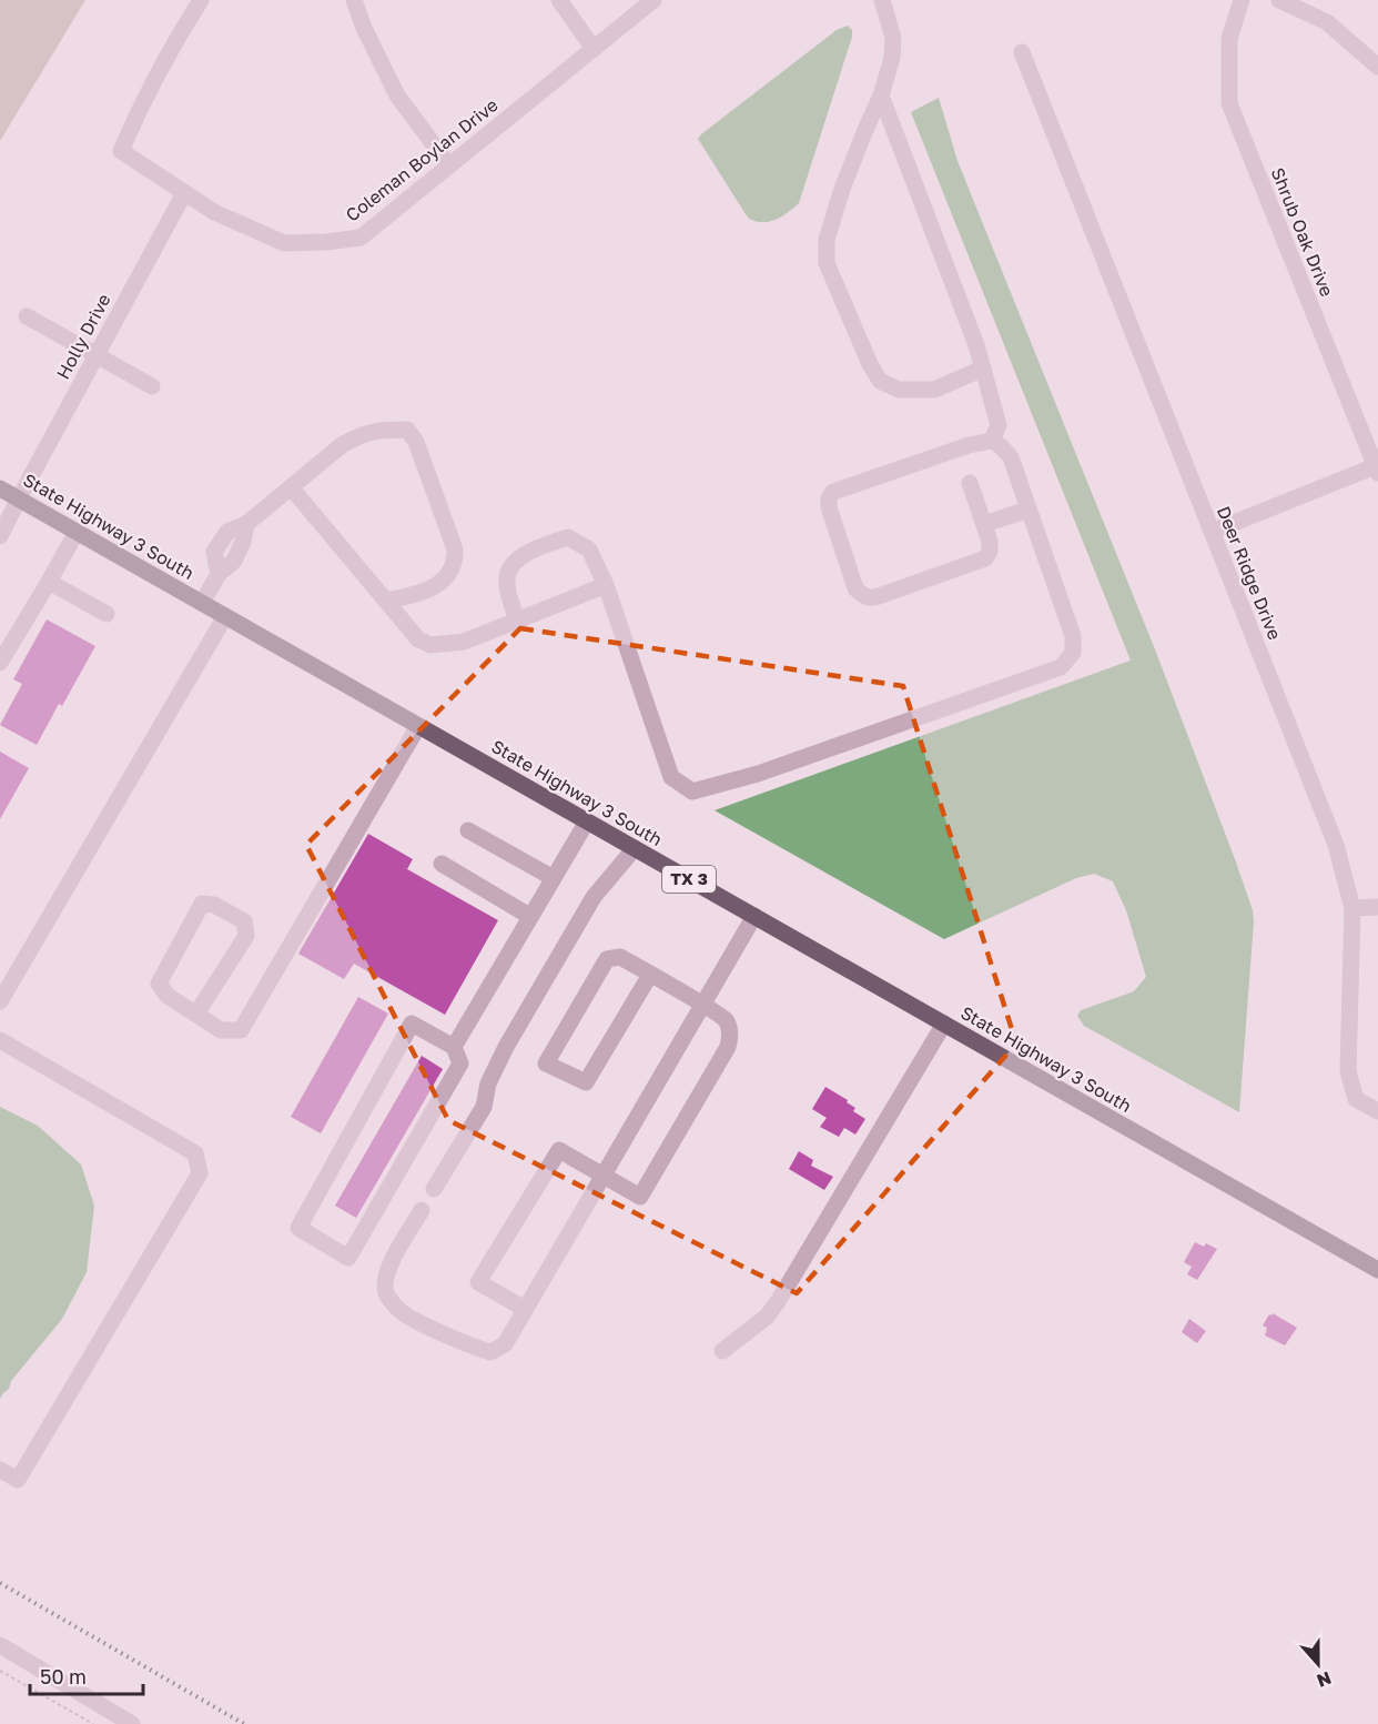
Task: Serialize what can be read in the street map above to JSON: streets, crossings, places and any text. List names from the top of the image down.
{
  "streets": {
    "main road": ["State Highway 3 South", "TX 3"],
    "street": [
      "Coleman Boylan Drive",
      "Shrub Oak Drive",
      "Holly Drive",
      "Deer Ridge Drive"
    ]
  },
  "crossings": [
    ["Coleman Boylan Drive", "Holly Drive"],
    ["Holly Drive", "State Highway 3 South"]
  ],
  "scale_bar": "50 m",
  "north": "bottom"
}
